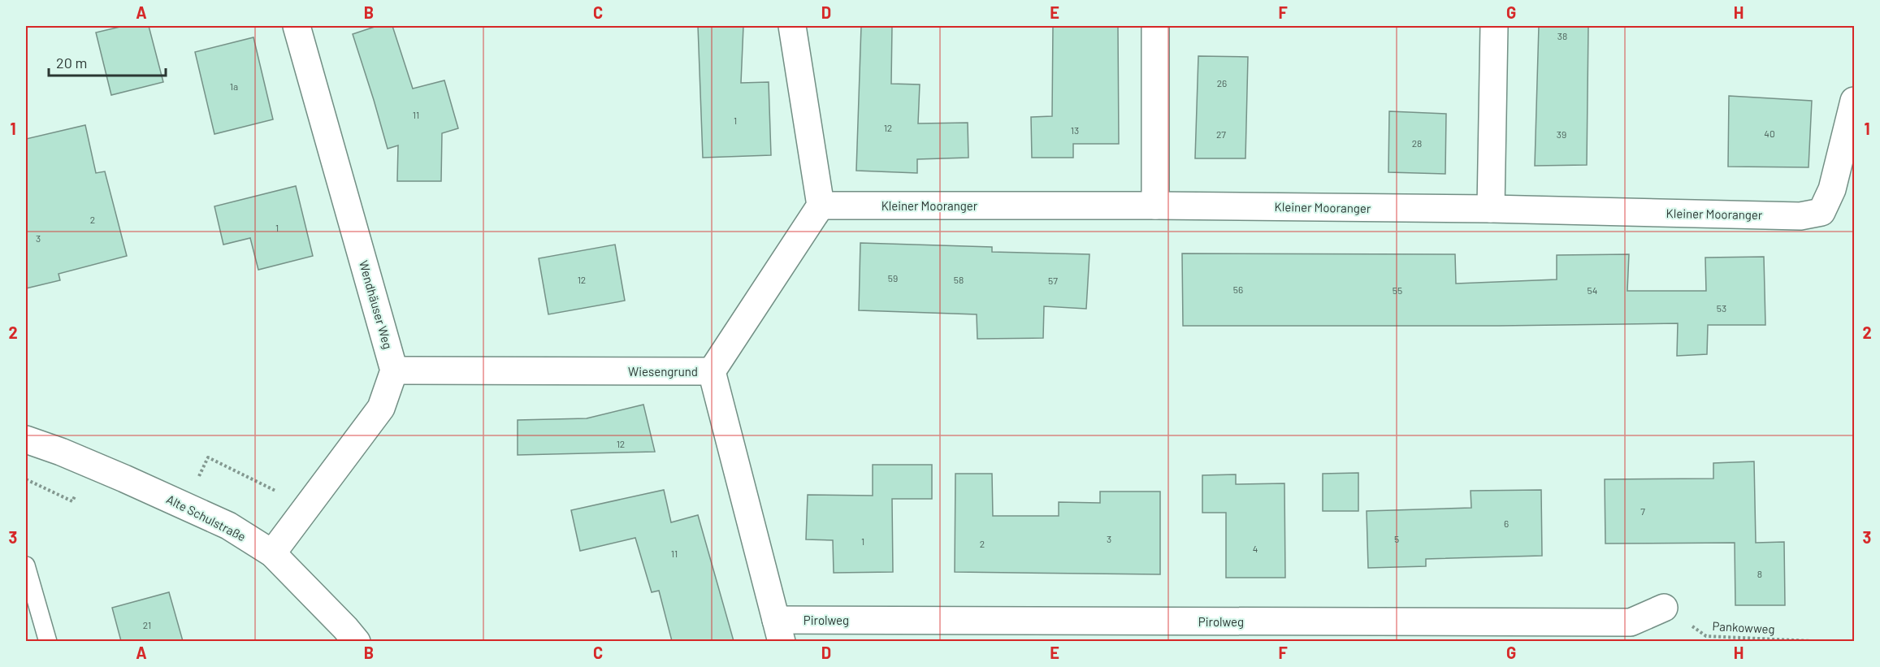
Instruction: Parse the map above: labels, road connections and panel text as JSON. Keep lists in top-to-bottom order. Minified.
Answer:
{"streets":{"street":["Kleiner Mooranger","Wendhäuser Weg","Wiesengrund","Alte Schulstraße","Pirolweg"],"path":["Pankowweg"]},"crossings":[["Wendhäuser Weg","Wiesengrund"],["Wiesengrund","Pirolweg"],["Pirolweg","Pankowweg"]],"house_numbers":["38","26","1a","11","1","12","13","40","27","39","28","2","1","3","59","12","58","57","56","55","54","53","12","7","6","3","5","1","2","4","11","8","21"],"scale_bar":"20 m","grid":{"columns":["A","B","C","D","E","F","G","H"],"rows":["1","2","3"]}}
